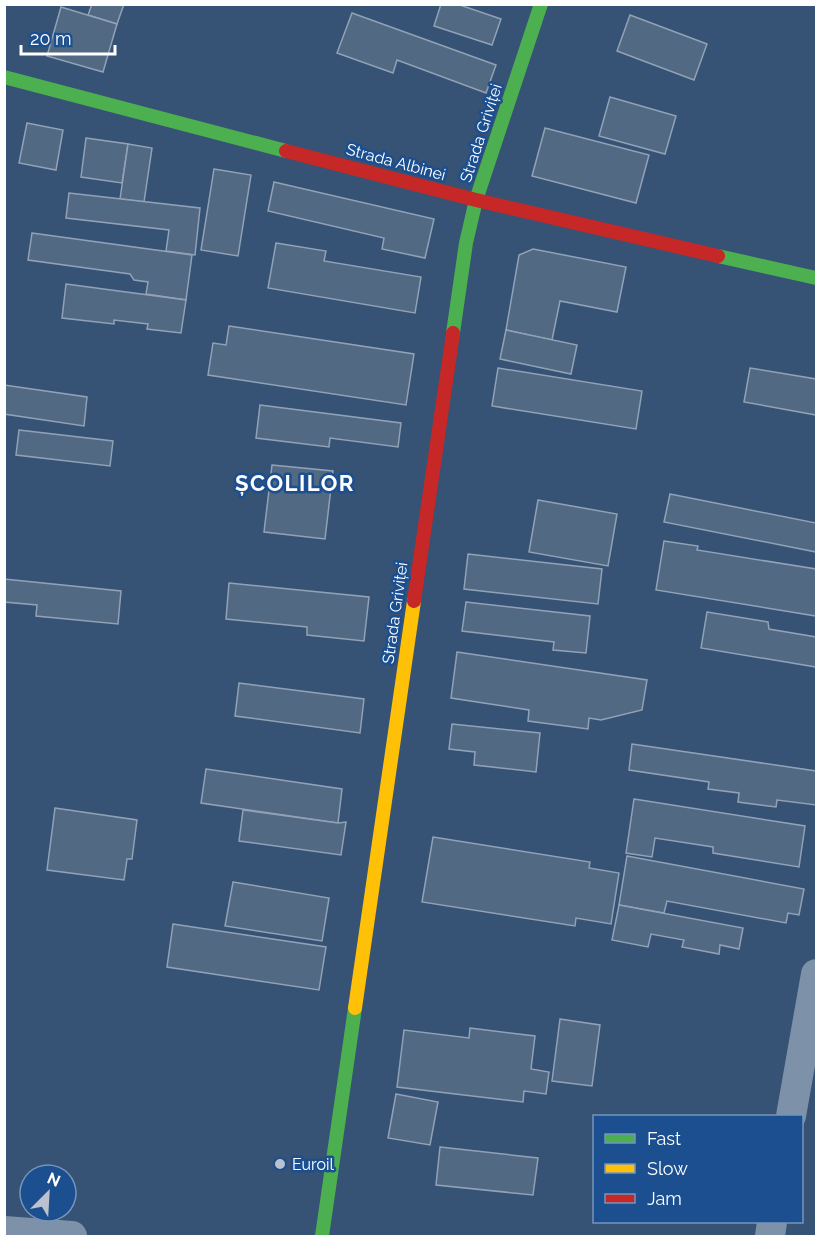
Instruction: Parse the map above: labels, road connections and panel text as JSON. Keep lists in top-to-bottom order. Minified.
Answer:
{"streets":{"main road":["Strada Griviței","Strada Albinei"]},"crossings":[["Strada Griviței","Strada Albinei"]],"districts":["ȘCOLILOR"],"places":["Euroil"],"legend":["Fast","Slow","Jam"],"scale_bar":"20 m","north":"top right"}
